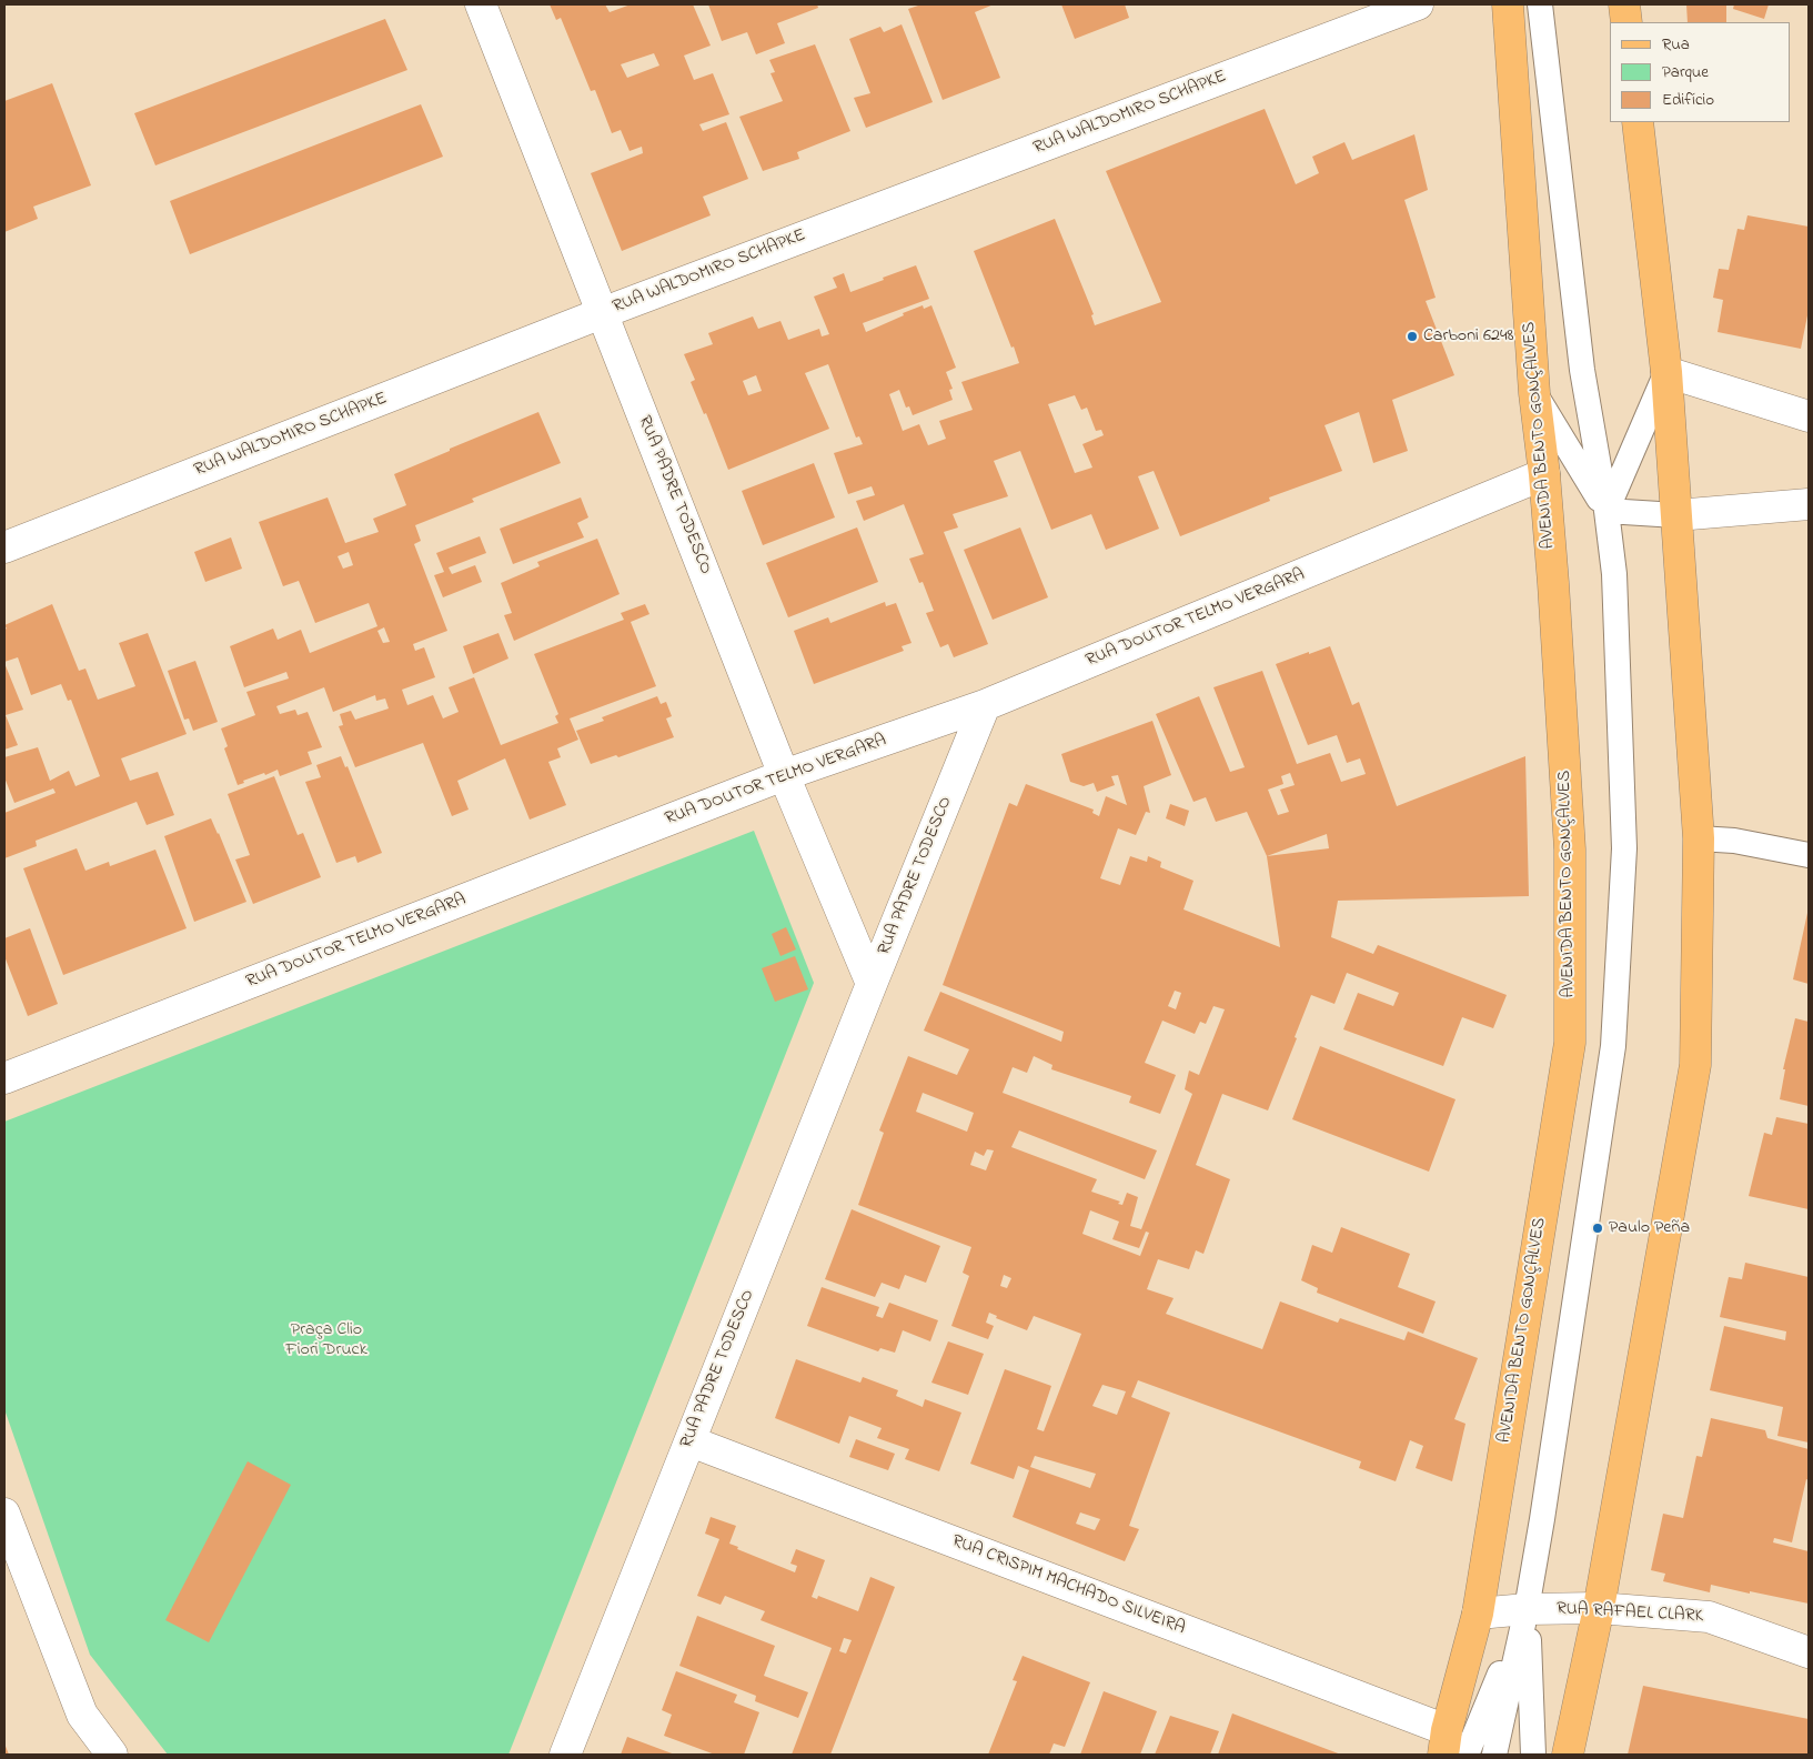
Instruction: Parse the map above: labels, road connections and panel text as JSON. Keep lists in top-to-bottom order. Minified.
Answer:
{"streets":{"main road":["AVENIDA BENTO GONÇALVES"],"street":["RUA WALDOMIRO SCHAPKE","RUA PADRE TODESCO","RUA DOUTOR TELMO VERGARA","RUA CRISPIM MACHADO SILVEIRA","RUA RAFAEL CLARK"]},"crossings":[["RUA WALDOMIRO SCHAPKE","RUA PADRE TODESCO"],["AVENIDA BENTO GONÇALVES","RUA DOUTOR TELMO VERGARA"],["AVENIDA BENTO GONÇALVES","RUA CRISPIM MACHADO SILVEIRA"],["AVENIDA BENTO GONÇALVES","RUA RAFAEL CLARK"],["RUA PADRE TODESCO","RUA DOUTOR TELMO VERGARA"],["RUA PADRE TODESCO","RUA CRISPIM MACHADO SILVEIRA"]],"parks":["Praça Clio Fiori Druck"],"places":["Carboni 6248","Paulo Peña"],"legend":["Rua","Parque","Edifício"]}
